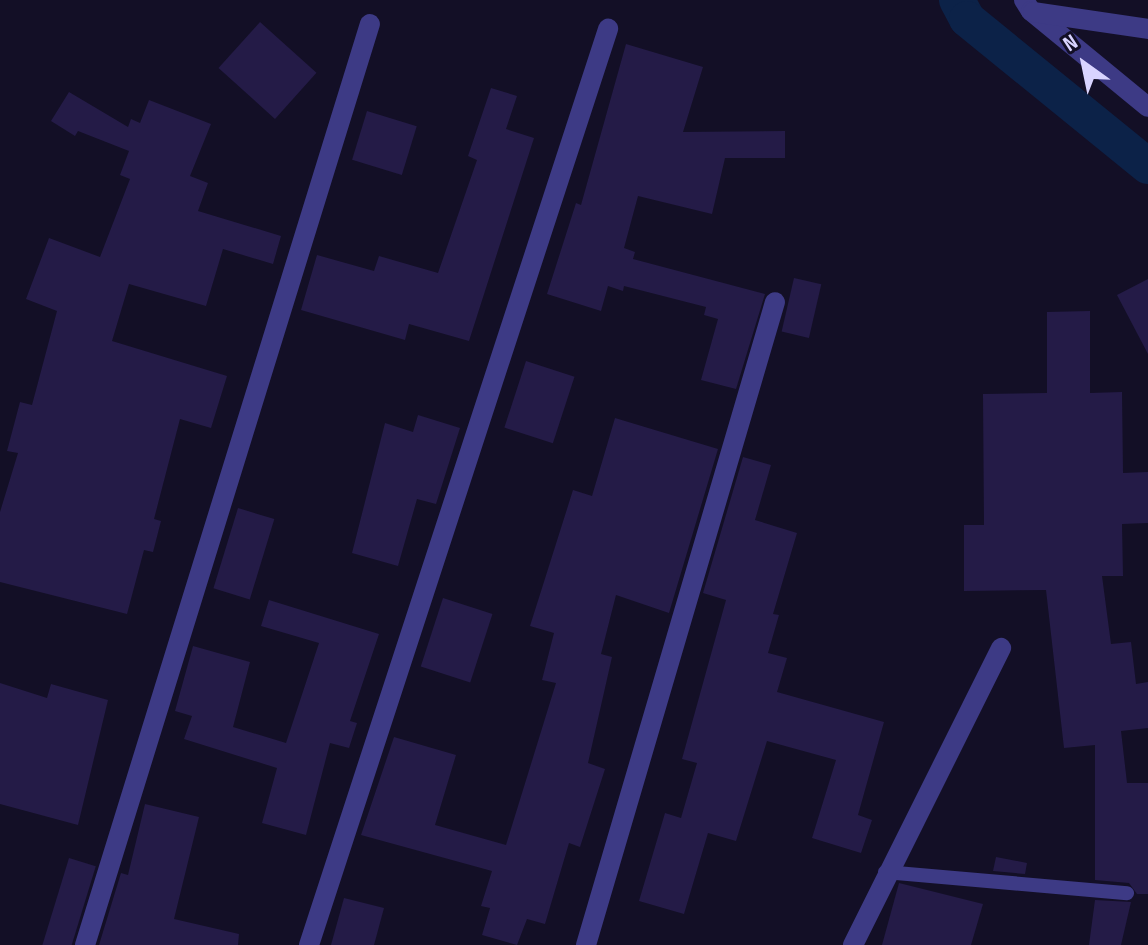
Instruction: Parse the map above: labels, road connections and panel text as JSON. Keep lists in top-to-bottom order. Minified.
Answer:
{"north":"top left"}
